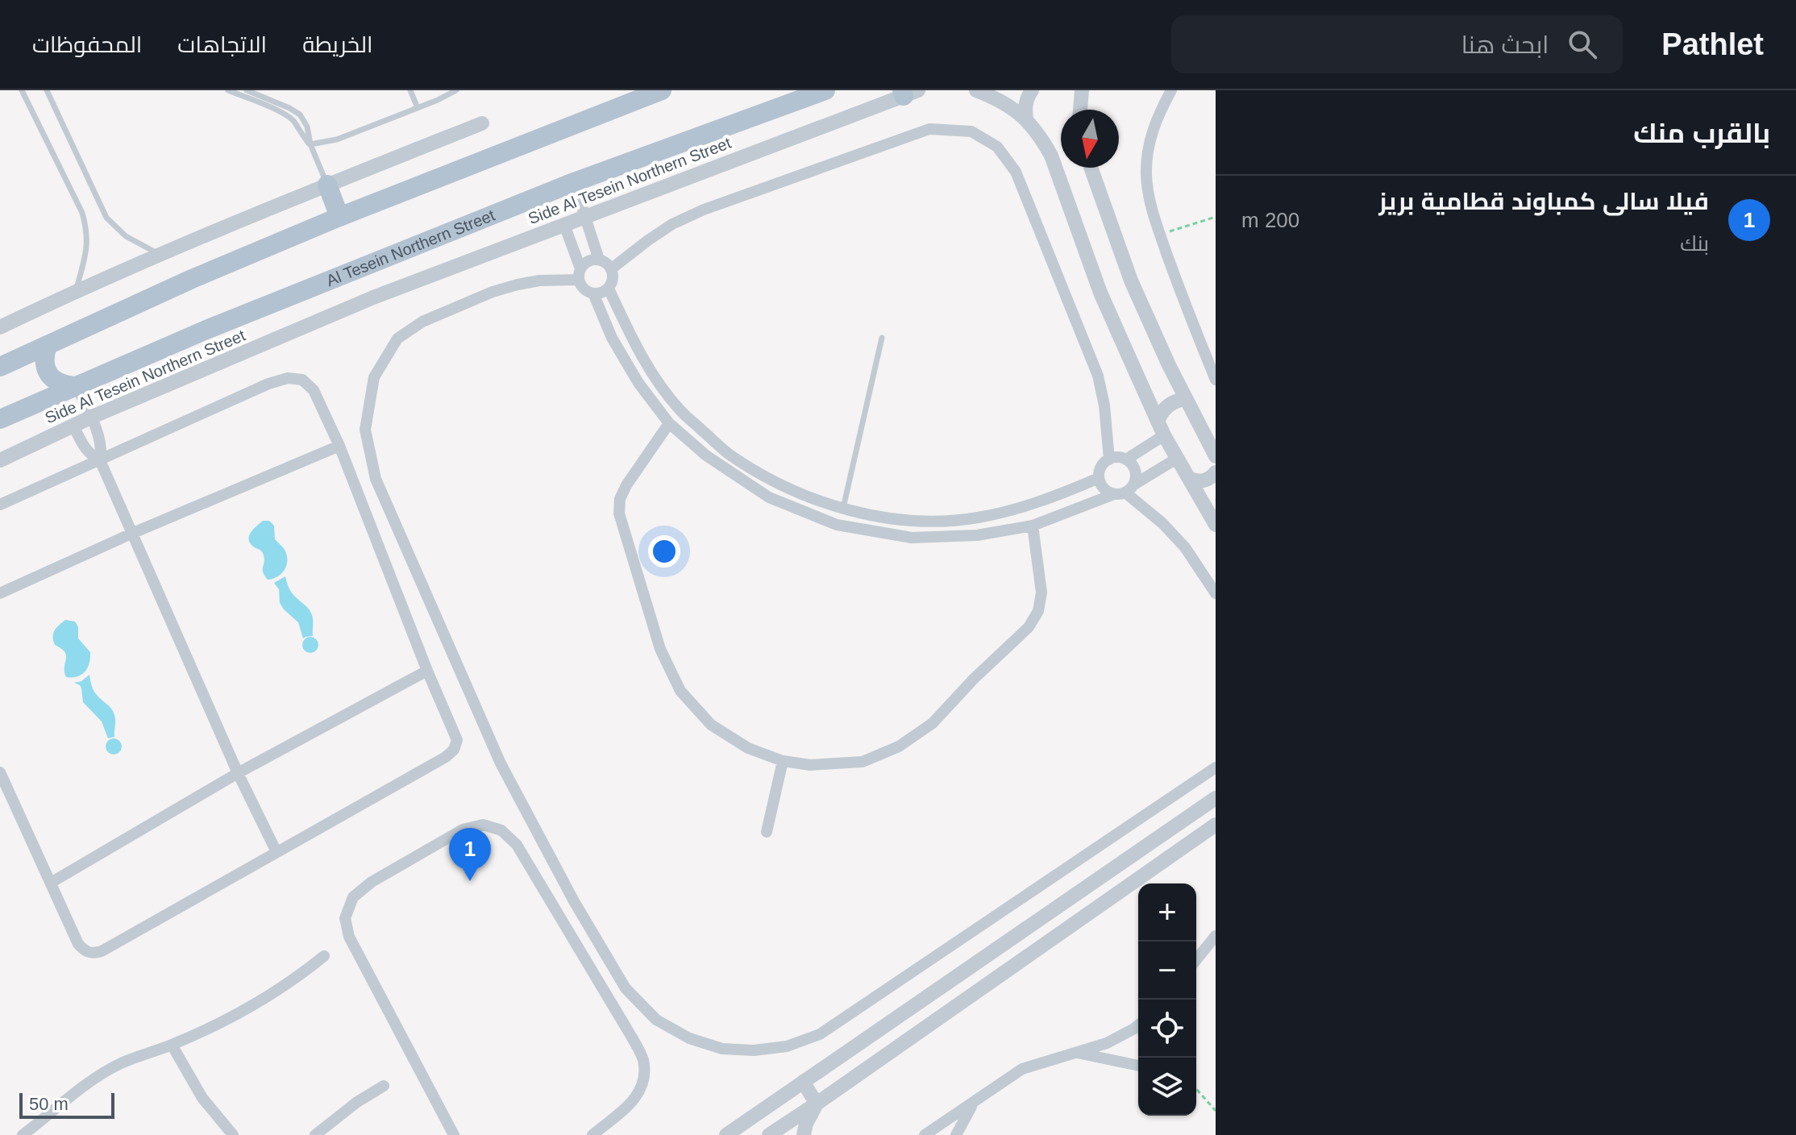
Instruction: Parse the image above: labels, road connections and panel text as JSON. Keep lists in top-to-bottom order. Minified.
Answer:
{"streets":{"main road":["Al Tesein Northern Street"],"street":["Side Al Tesein Northern Street"]},"scale_bar":"50 m","north":"bottom","page":{"header":"Pathlet","search":"ابحث هنا","nav":["الخريطة","الاتجاهات","المحفوظات"],"heading":"بالقرب منك","list":[{"mark":"1","name":"فيلا سالى كمباوند قطامية بريز","note":"بنك","value":"200 m"}],"pins":"1","map_buttons":["+","−"],"scale":"50 m"}}
